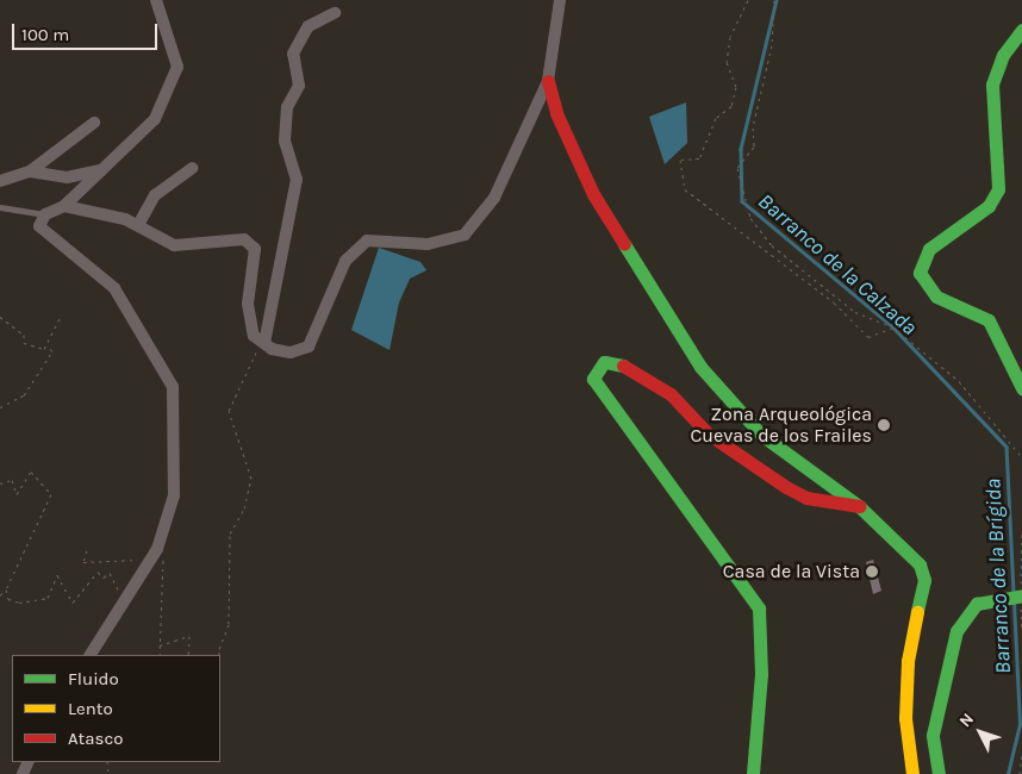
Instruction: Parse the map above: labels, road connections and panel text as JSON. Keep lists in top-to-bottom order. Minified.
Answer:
{"water":["Barranco de la Calzada","Barranco de la Brígida"],"places":["Zona Arqueológica Cuevas de los Frailes","Casa de la Vista"],"legend":["Fluido","Lento","Atasco"],"scale_bar":"100 m","north":"top left"}
